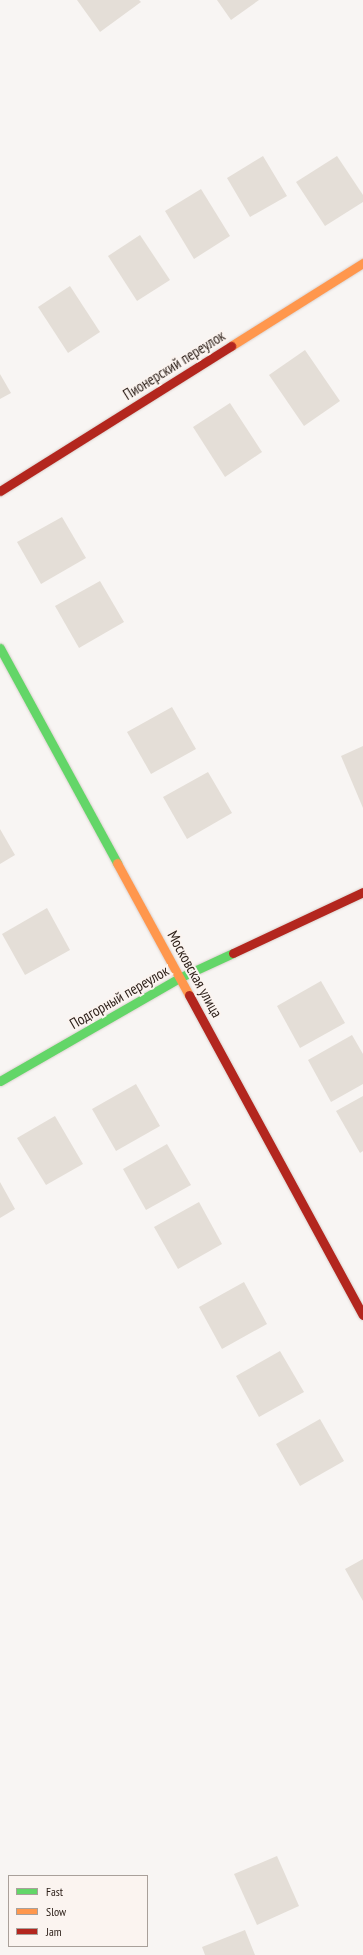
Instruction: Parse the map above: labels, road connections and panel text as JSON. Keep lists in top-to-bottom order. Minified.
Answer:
{"streets":{"street":["Пионерский переулок","Московская улица","Подгорный переулок"]},"crossings":[["Московская улица","Подгорный переулок"]],"legend":["Fast","Slow","Jam"]}
